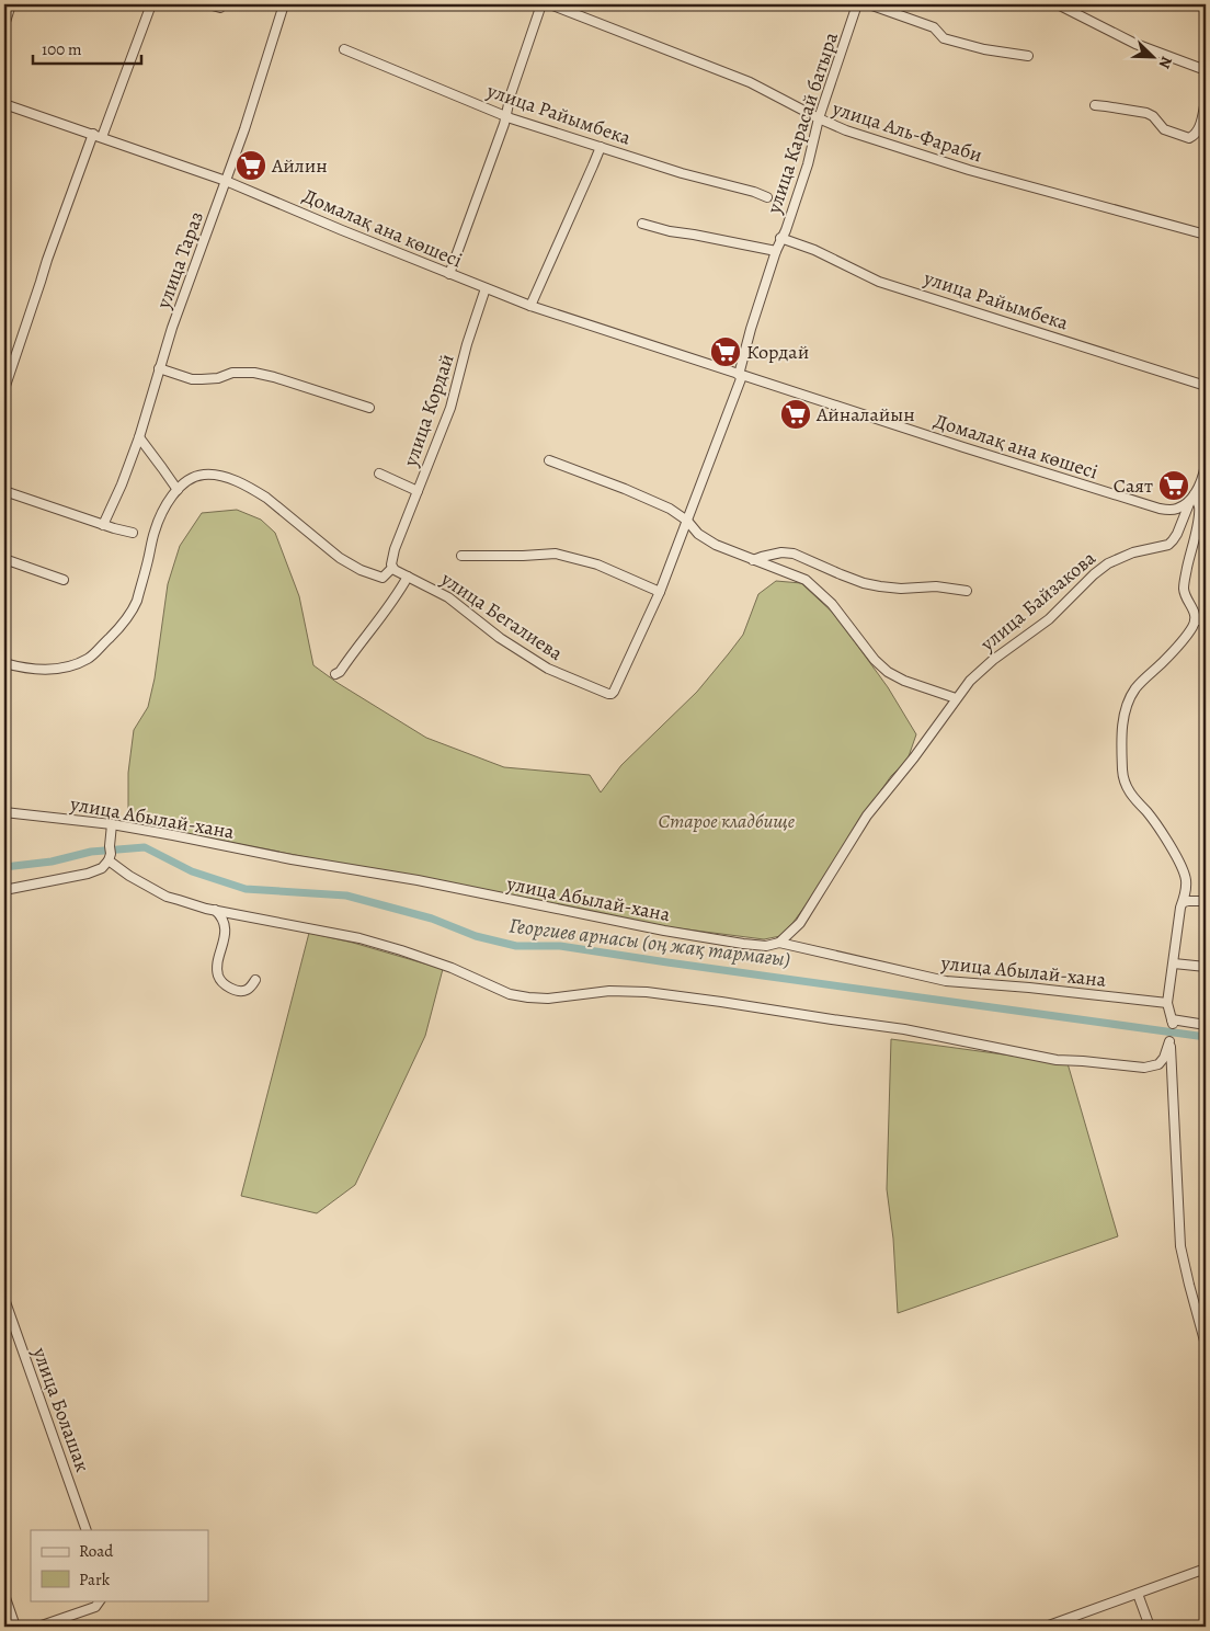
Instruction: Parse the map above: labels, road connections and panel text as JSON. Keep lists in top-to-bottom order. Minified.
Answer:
{"streets":{"street":["улица Райымбека","улица Карасай батыра","улица Аль-Фараби","Домалақ ана көшесі","улица Тараз","улица Кордай","улица Байзакова","улица Бегалиева","улица Абылай-хана","улица Болашак"]},"crossings":[["улица Райымбека","улица Карасай батыра"],["улица Карасай батыра","улица Аль-Фараби"],["улица Карасай батыра","Домалақ ана көшесі"],["улица Карасай батыра","улица Бегалиева"],["Домалақ ана көшесі","улица Тараз"],["Домалақ ана көшесі","улица Кордай"],["Домалақ ана көшесі","улица Байзакова"],["улица Кордай","улица Бегалиева"],["улица Байзакова","улица Абылай-хана"]],"water":["Георгиев арнасы (оң жақ тармағы)"],"parks":["Старое кладбище"],"places":{"supermarket":["Айлин","Кордай","Айналайын","Саят"]},"legend":["Road","Park"],"scale_bar":"100 m","north":"bottom right"}
